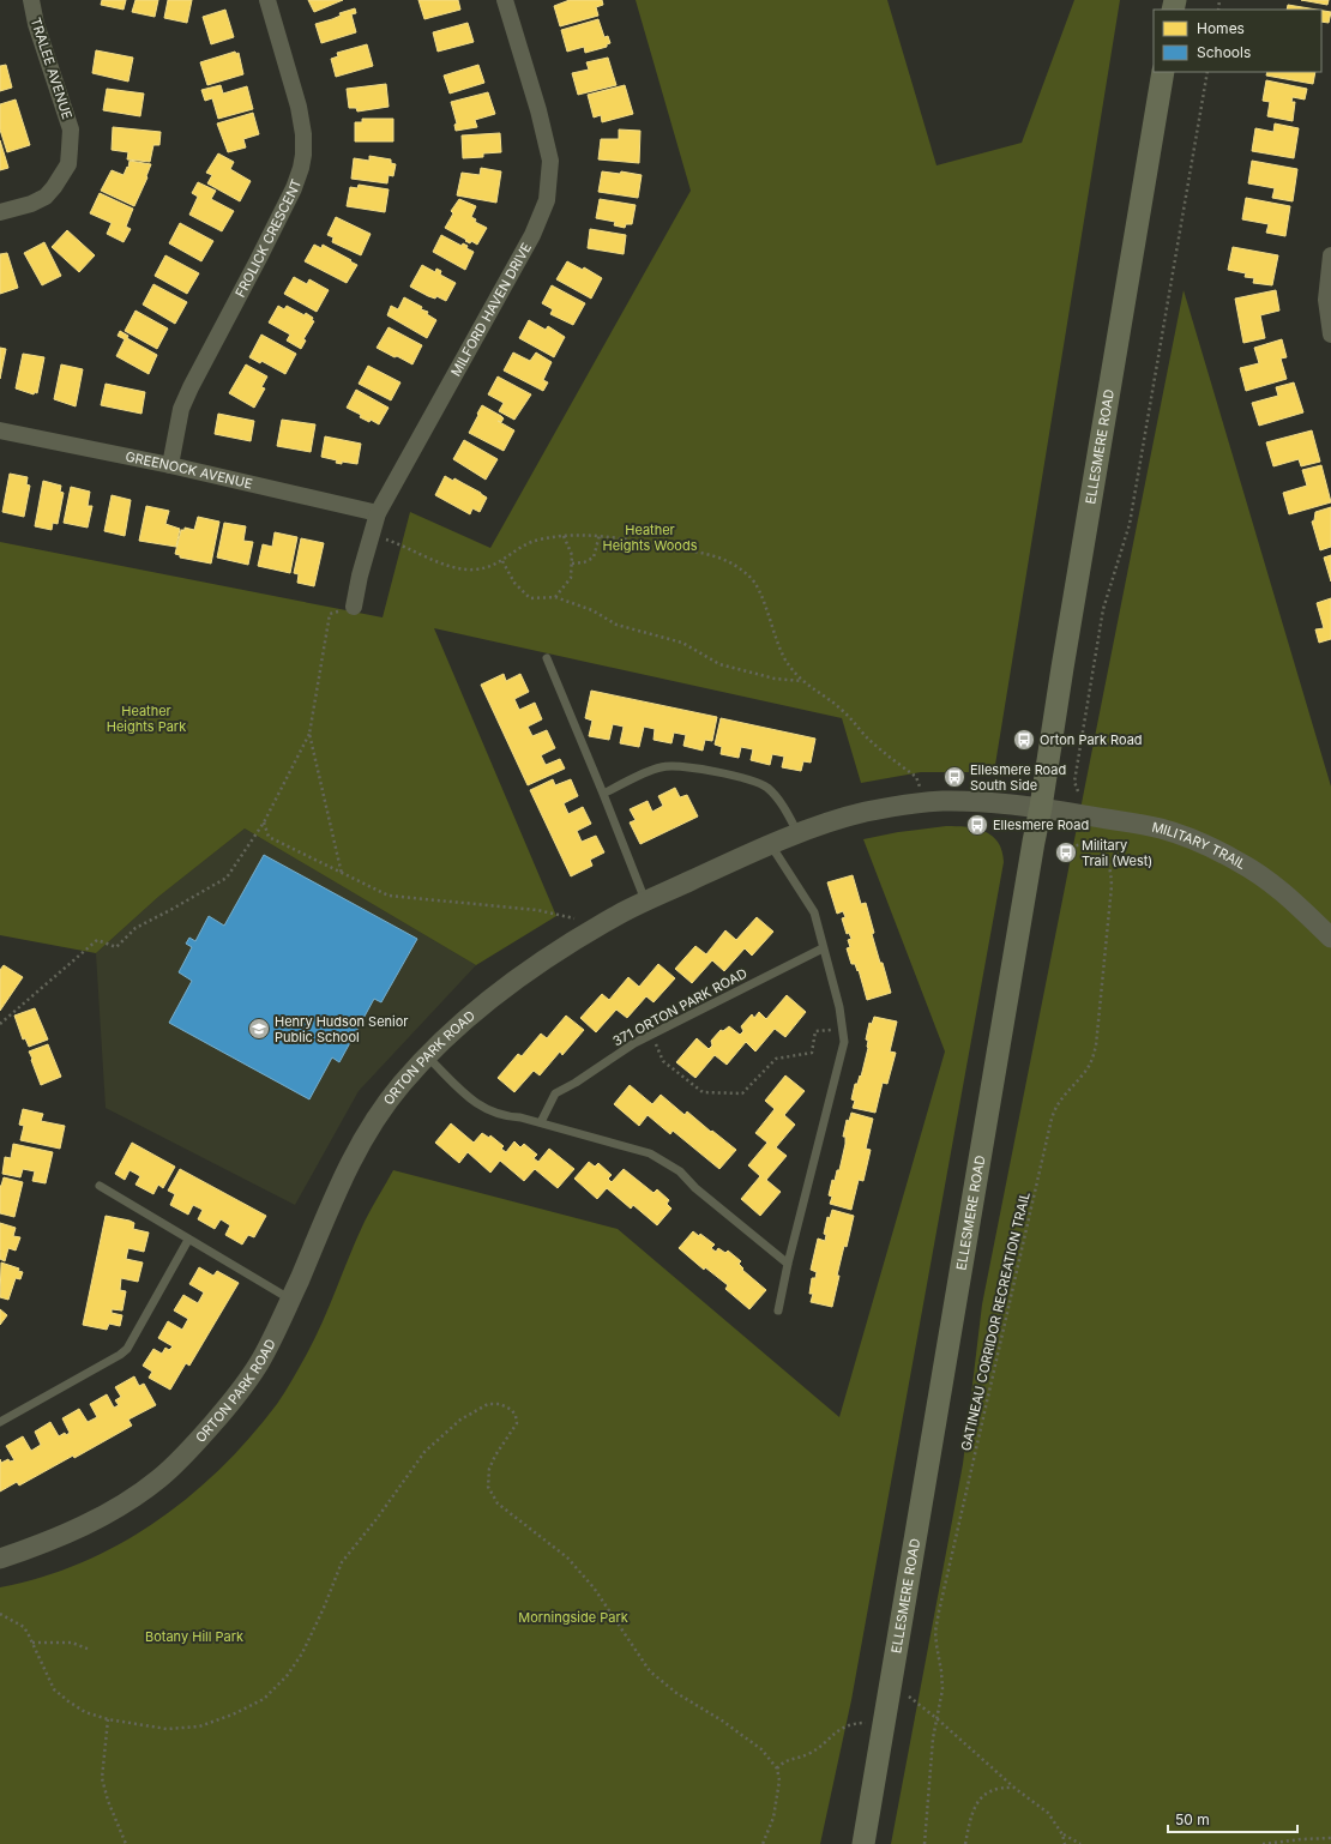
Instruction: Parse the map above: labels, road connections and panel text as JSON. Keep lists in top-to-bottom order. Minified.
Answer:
{"streets":{"main road":["ELLESMERE ROAD"],"street":["TRALEE AVENUE","FROLICK CRESCENT","MILFORD HAVEN DRIVE","GREENOCK AVENUE","MILITARY TRAIL","ORTON PARK ROAD"],"lane":["371 ORTON PARK ROAD"],"path":["GATINEAU CORRIDOR RECREATION TRAIL"]},"crossings":[["FROLICK CRESCENT","GREENOCK AVENUE"],["MILFORD HAVEN DRIVE","GREENOCK AVENUE"],["ELLESMERE ROAD","MILITARY TRAIL"],["ELLESMERE ROAD","ORTON PARK ROAD"],["MILITARY TRAIL","ORTON PARK ROAD"]],"parks":["Heather Heights Woods","Heather Heights Park","Morningside Park","Botany Hill Park"],"places":{"bus stop":["Orton Park Road","Ellesmere Road South Side","Ellesmere Road","Military Trail (West)"],"school or university":["Henry Hudson Senior Public School"]},"legend":["Homes","Schools"],"scale_bar":"50 m"}
